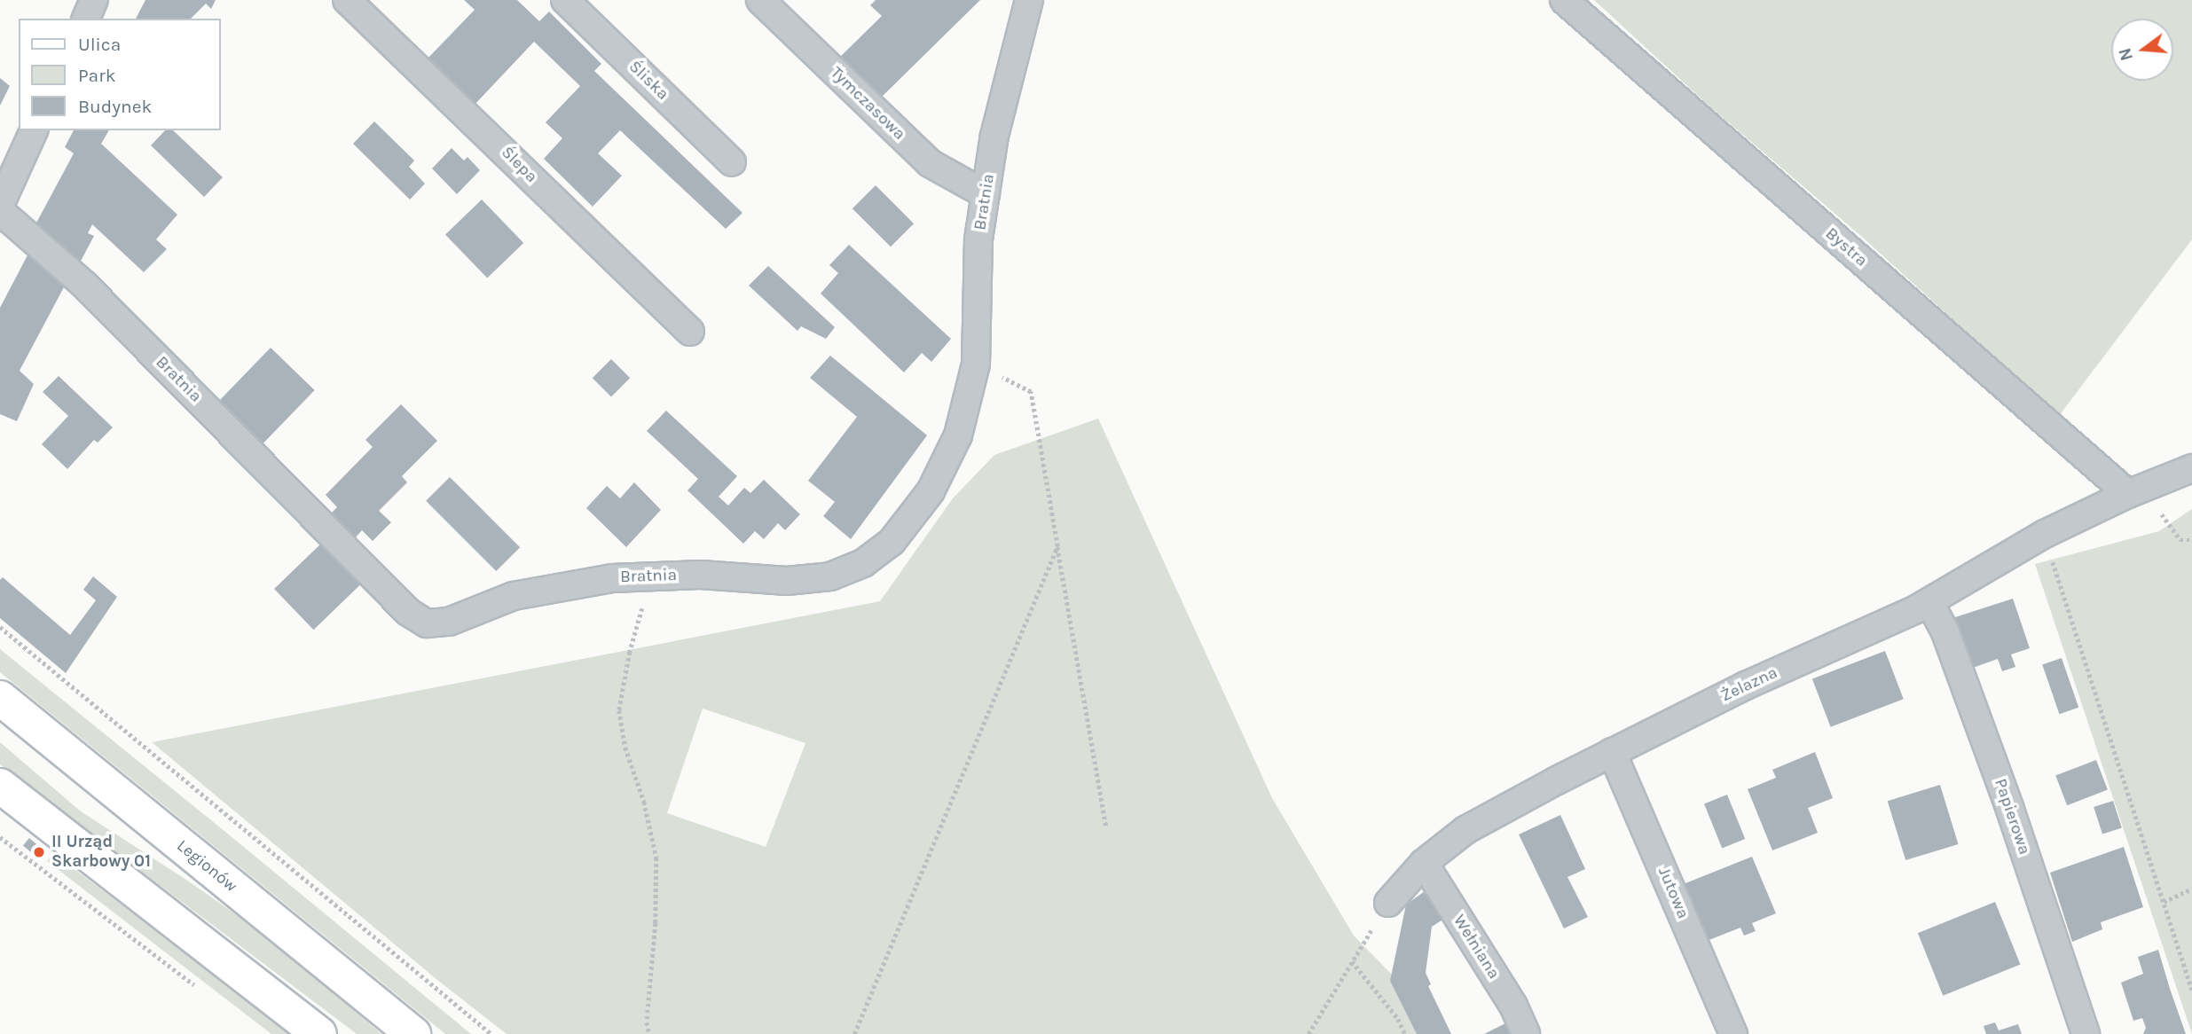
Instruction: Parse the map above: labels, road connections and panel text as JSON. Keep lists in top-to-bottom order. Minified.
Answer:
{"streets":{"street":["Śliska","Tymczasowa","Ślepa","Bratnia","Bystra","Żelazna","Papierowa","Legionów","Jutowa","Wełniana"]},"crossings":[["Tymczasowa","Bratnia"],["Bystra","Żelazna"],["Żelazna","Papierowa"],["Żelazna","Jutowa"],["Żelazna","Wełniana"]],"places":["II Urząd Skarbowy 01"],"legend":["Ulica","Park","Budynek"],"north":"left"}
